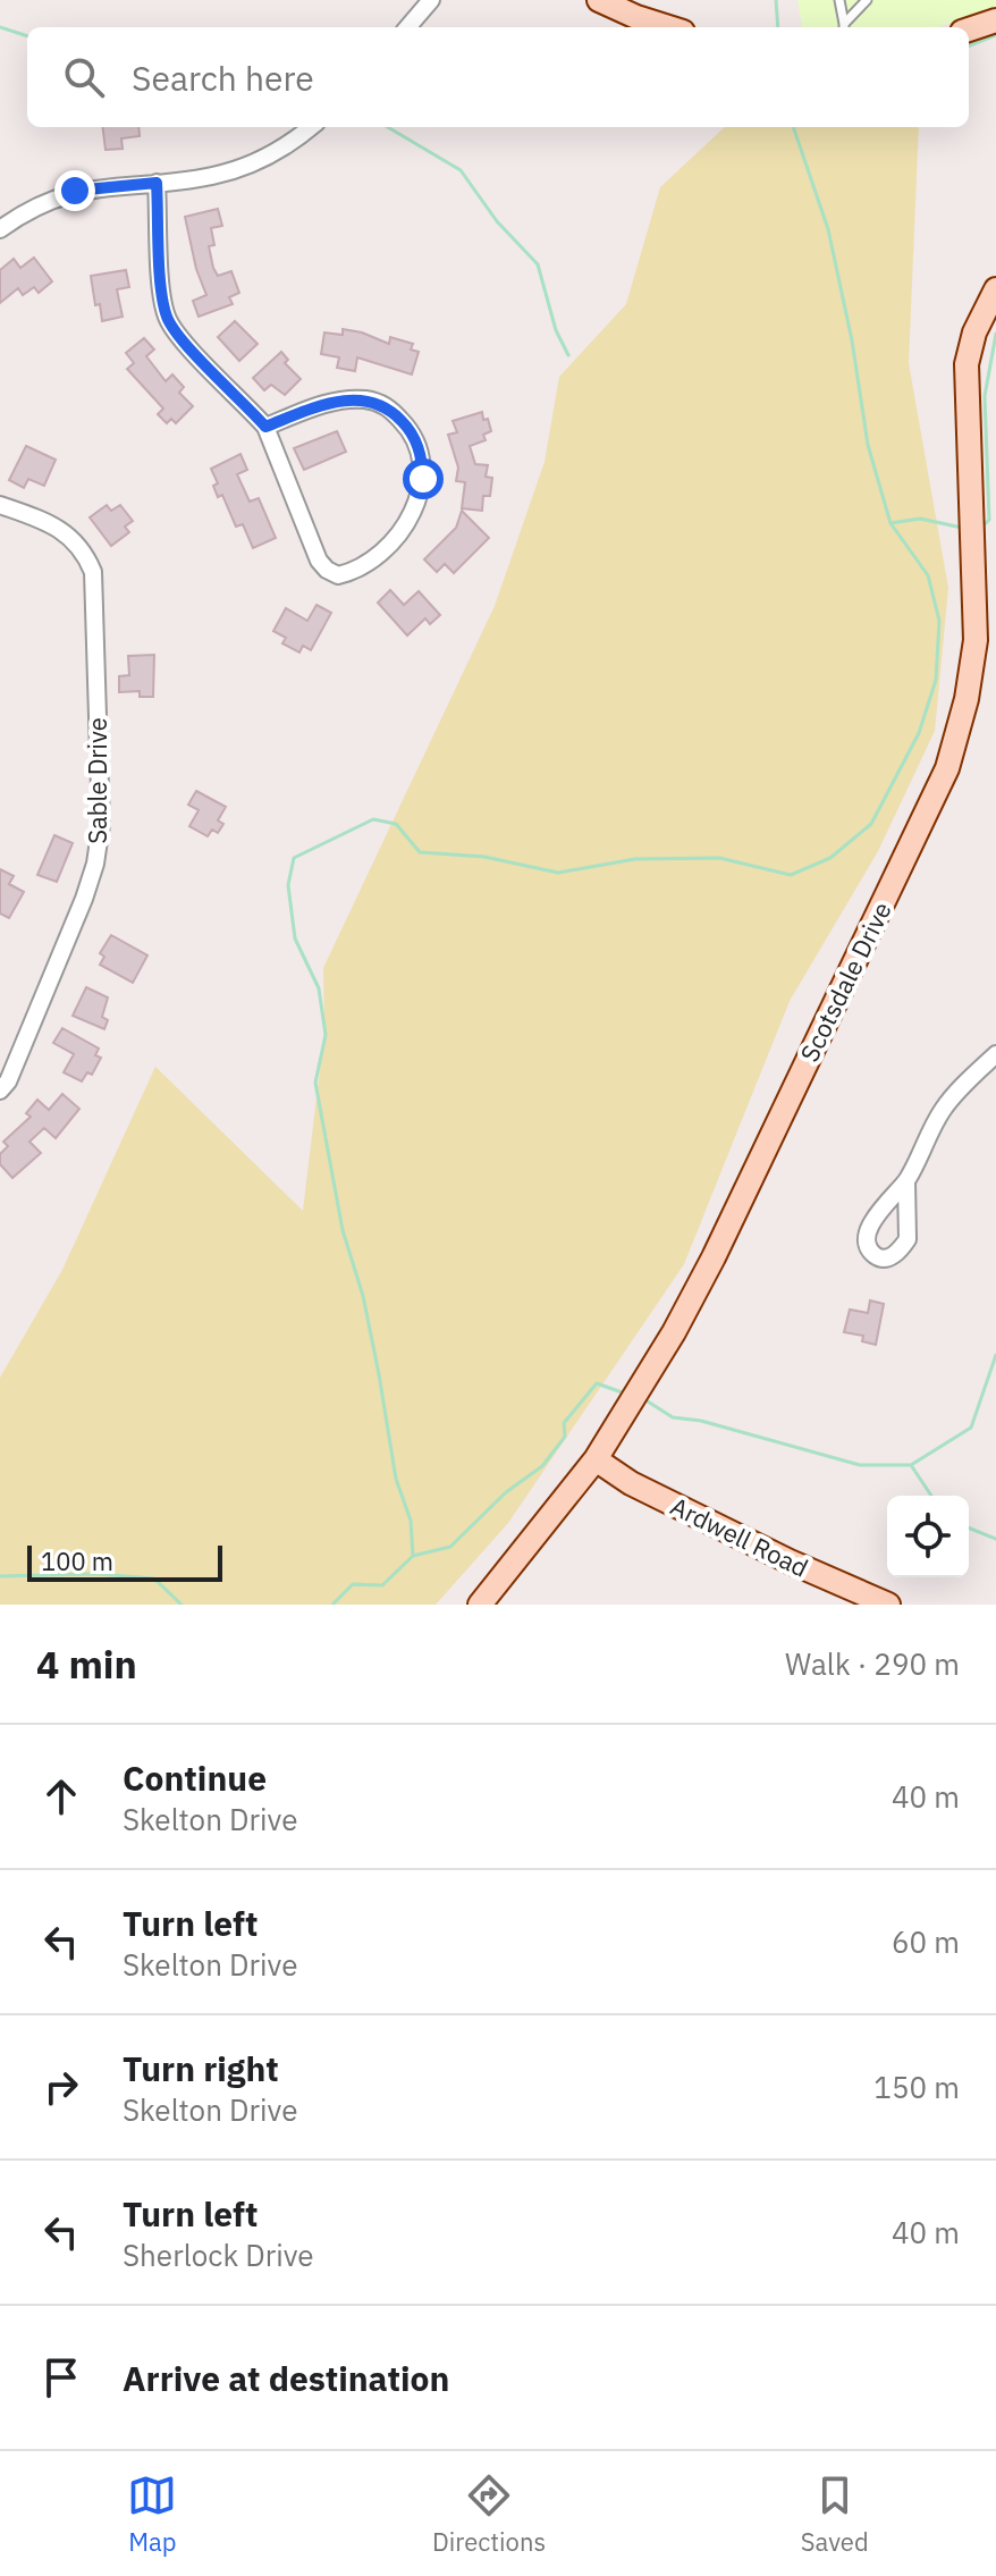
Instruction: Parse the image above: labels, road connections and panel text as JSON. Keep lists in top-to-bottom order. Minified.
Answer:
{"streets":{"street":["Sable Drive","Scotsdale Drive","Ardwell Road"]},"crossings":[["Scotsdale Drive","Ardwell Road"]],"scale_bar":"100 m","page":{"search":"Search here","scale":"100 m","heading":["4 min","Walk · 290 m"],"list":[["Continue","Skelton Drive","40 m"],["Turn left","Skelton Drive","60 m"],["Turn right","Skelton Drive","150 m"],["Turn left","Sherlock Drive","40 m"],"Arrive at destination"],"nav":["Map","Directions","Saved"]}}
